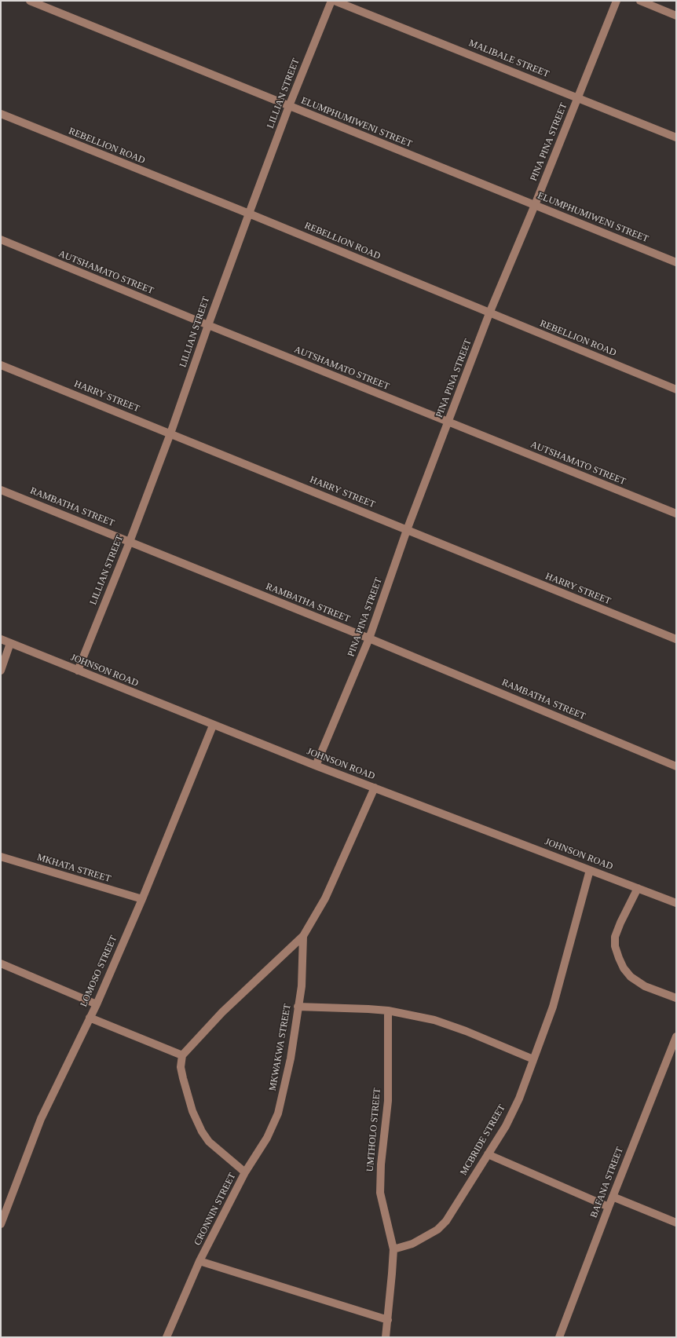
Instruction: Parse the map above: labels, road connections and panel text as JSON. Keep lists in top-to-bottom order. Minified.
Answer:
{"streets":{"street":["MALIBALE STREET","LILLIAN STREET","ELUMPHUMIWENI STREET","PINA PINA STREET","REBELLION ROAD","AUTSHAMATO STREET","HARRY STREET","RAMBATHA STREET","JOHNSON ROAD","MKHATA STREET","LOMOSO STREET","MKWAKWA STREET","UMTHOLO STREET","MCBRIDE STREET","BAFANA STREET","CRONNIN STREET"]},"crossings":[["MALIBALE STREET","PINA PINA STREET"],["LILLIAN STREET","ELUMPHUMIWENI STREET"],["LILLIAN STREET","REBELLION ROAD"],["LILLIAN STREET","AUTSHAMATO STREET"],["LILLIAN STREET","HARRY STREET"],["LILLIAN STREET","RAMBATHA STREET"],["LILLIAN STREET","JOHNSON ROAD"],["ELUMPHUMIWENI STREET","PINA PINA STREET"],["PINA PINA STREET","REBELLION ROAD"],["PINA PINA STREET","AUTSHAMATO STREET"],["PINA PINA STREET","HARRY STREET"],["PINA PINA STREET","RAMBATHA STREET"],["PINA PINA STREET","JOHNSON ROAD"],["JOHNSON ROAD","LOMOSO STREET"],["JOHNSON ROAD","MKWAKWA STREET"],["JOHNSON ROAD","MCBRIDE STREET"],["MKHATA STREET","LOMOSO STREET"],["MKWAKWA STREET","CRONNIN STREET"],["UMTHOLO STREET","MCBRIDE STREET"]]}
